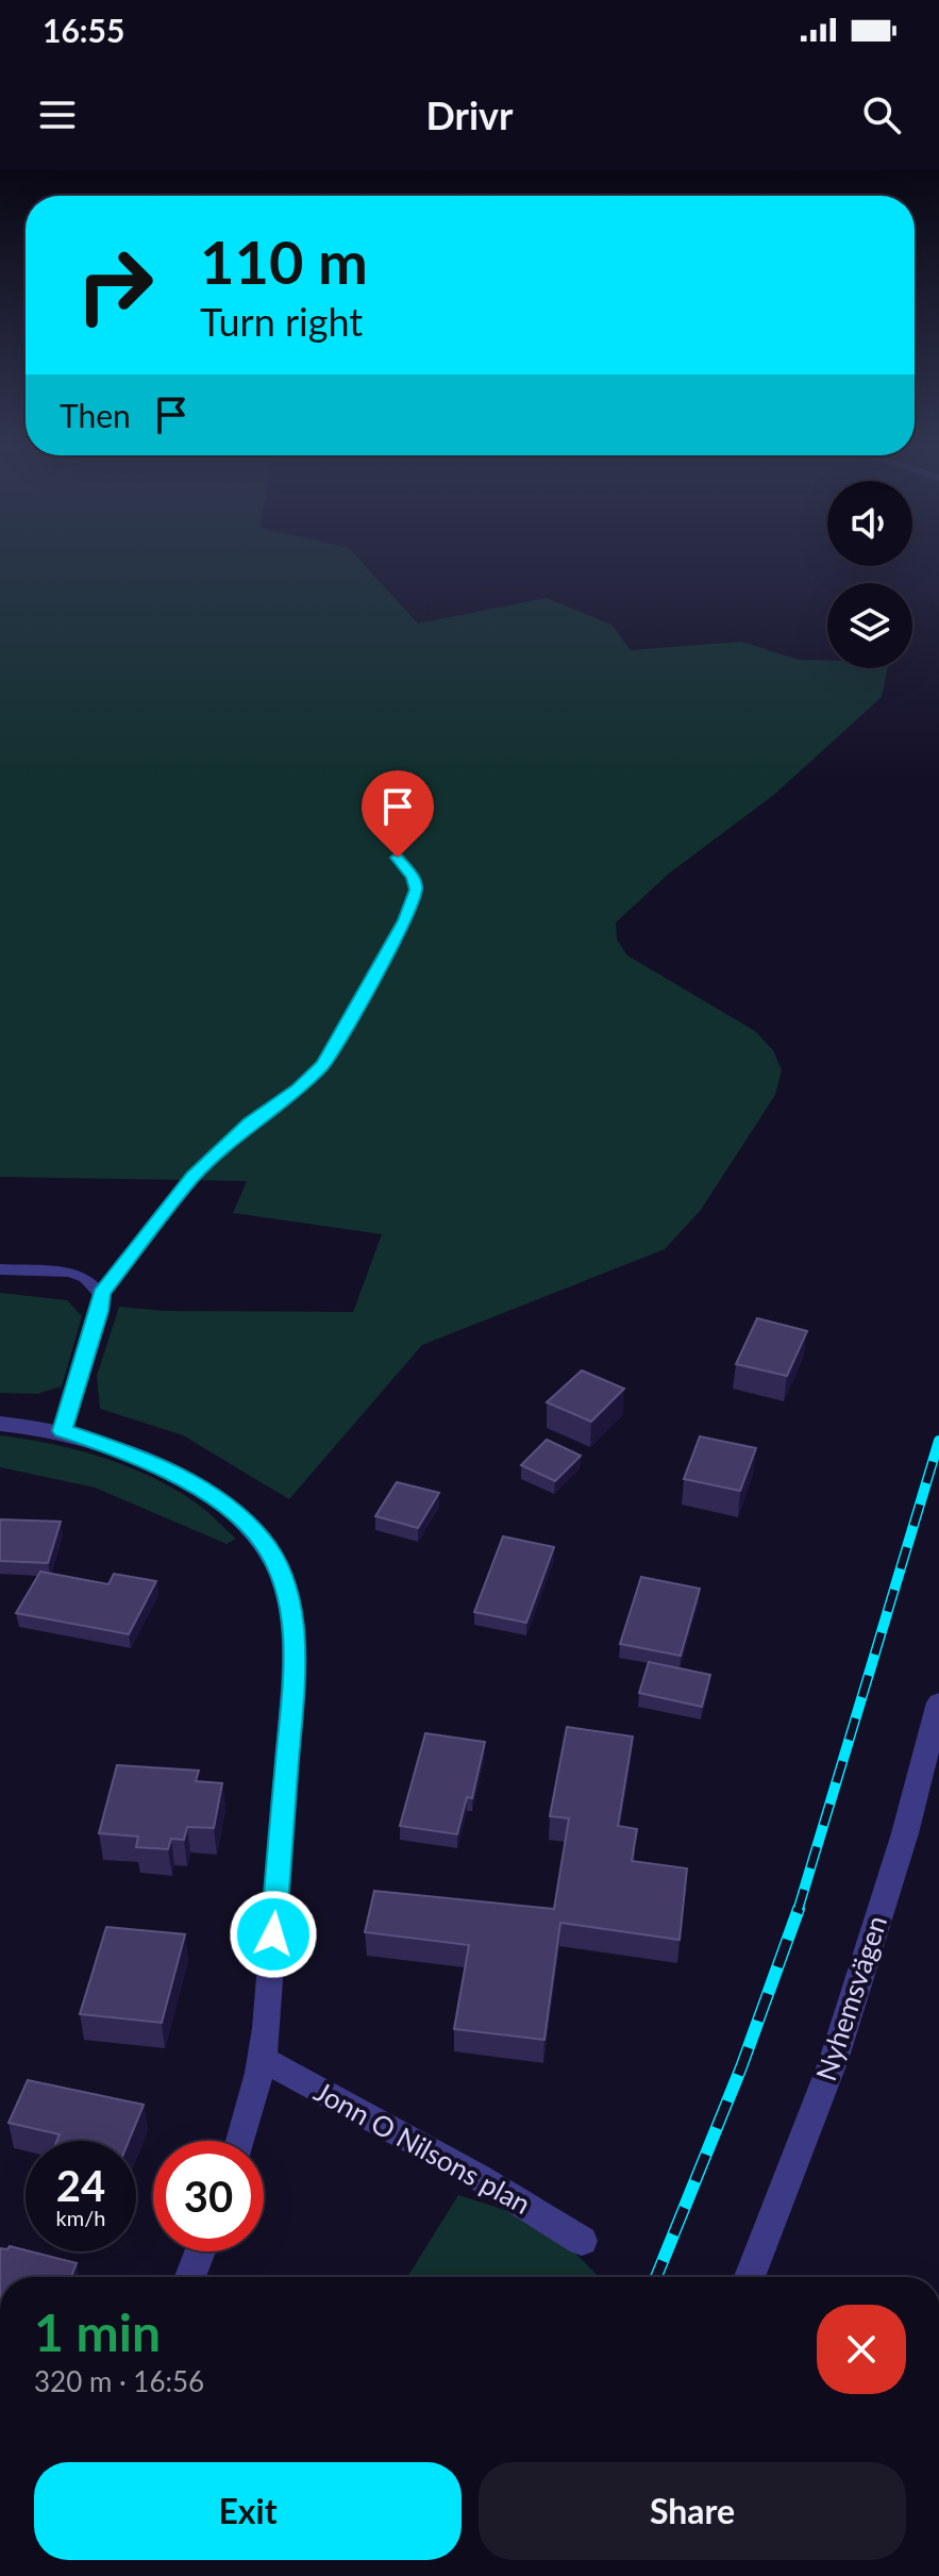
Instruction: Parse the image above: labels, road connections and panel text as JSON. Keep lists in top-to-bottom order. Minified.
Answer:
{"streets":{"street":["Nyhemsvägen","Jonn O Nilsons plan"]},"page":{"status":"16:55","header":"Drivr","turn":["110 m","Turn right"],"then":"Then","speed":"24 km/h","limit":"30","heading":["1 min","320 m · 16:56"],"buttons":["Exit","Share"]}}
